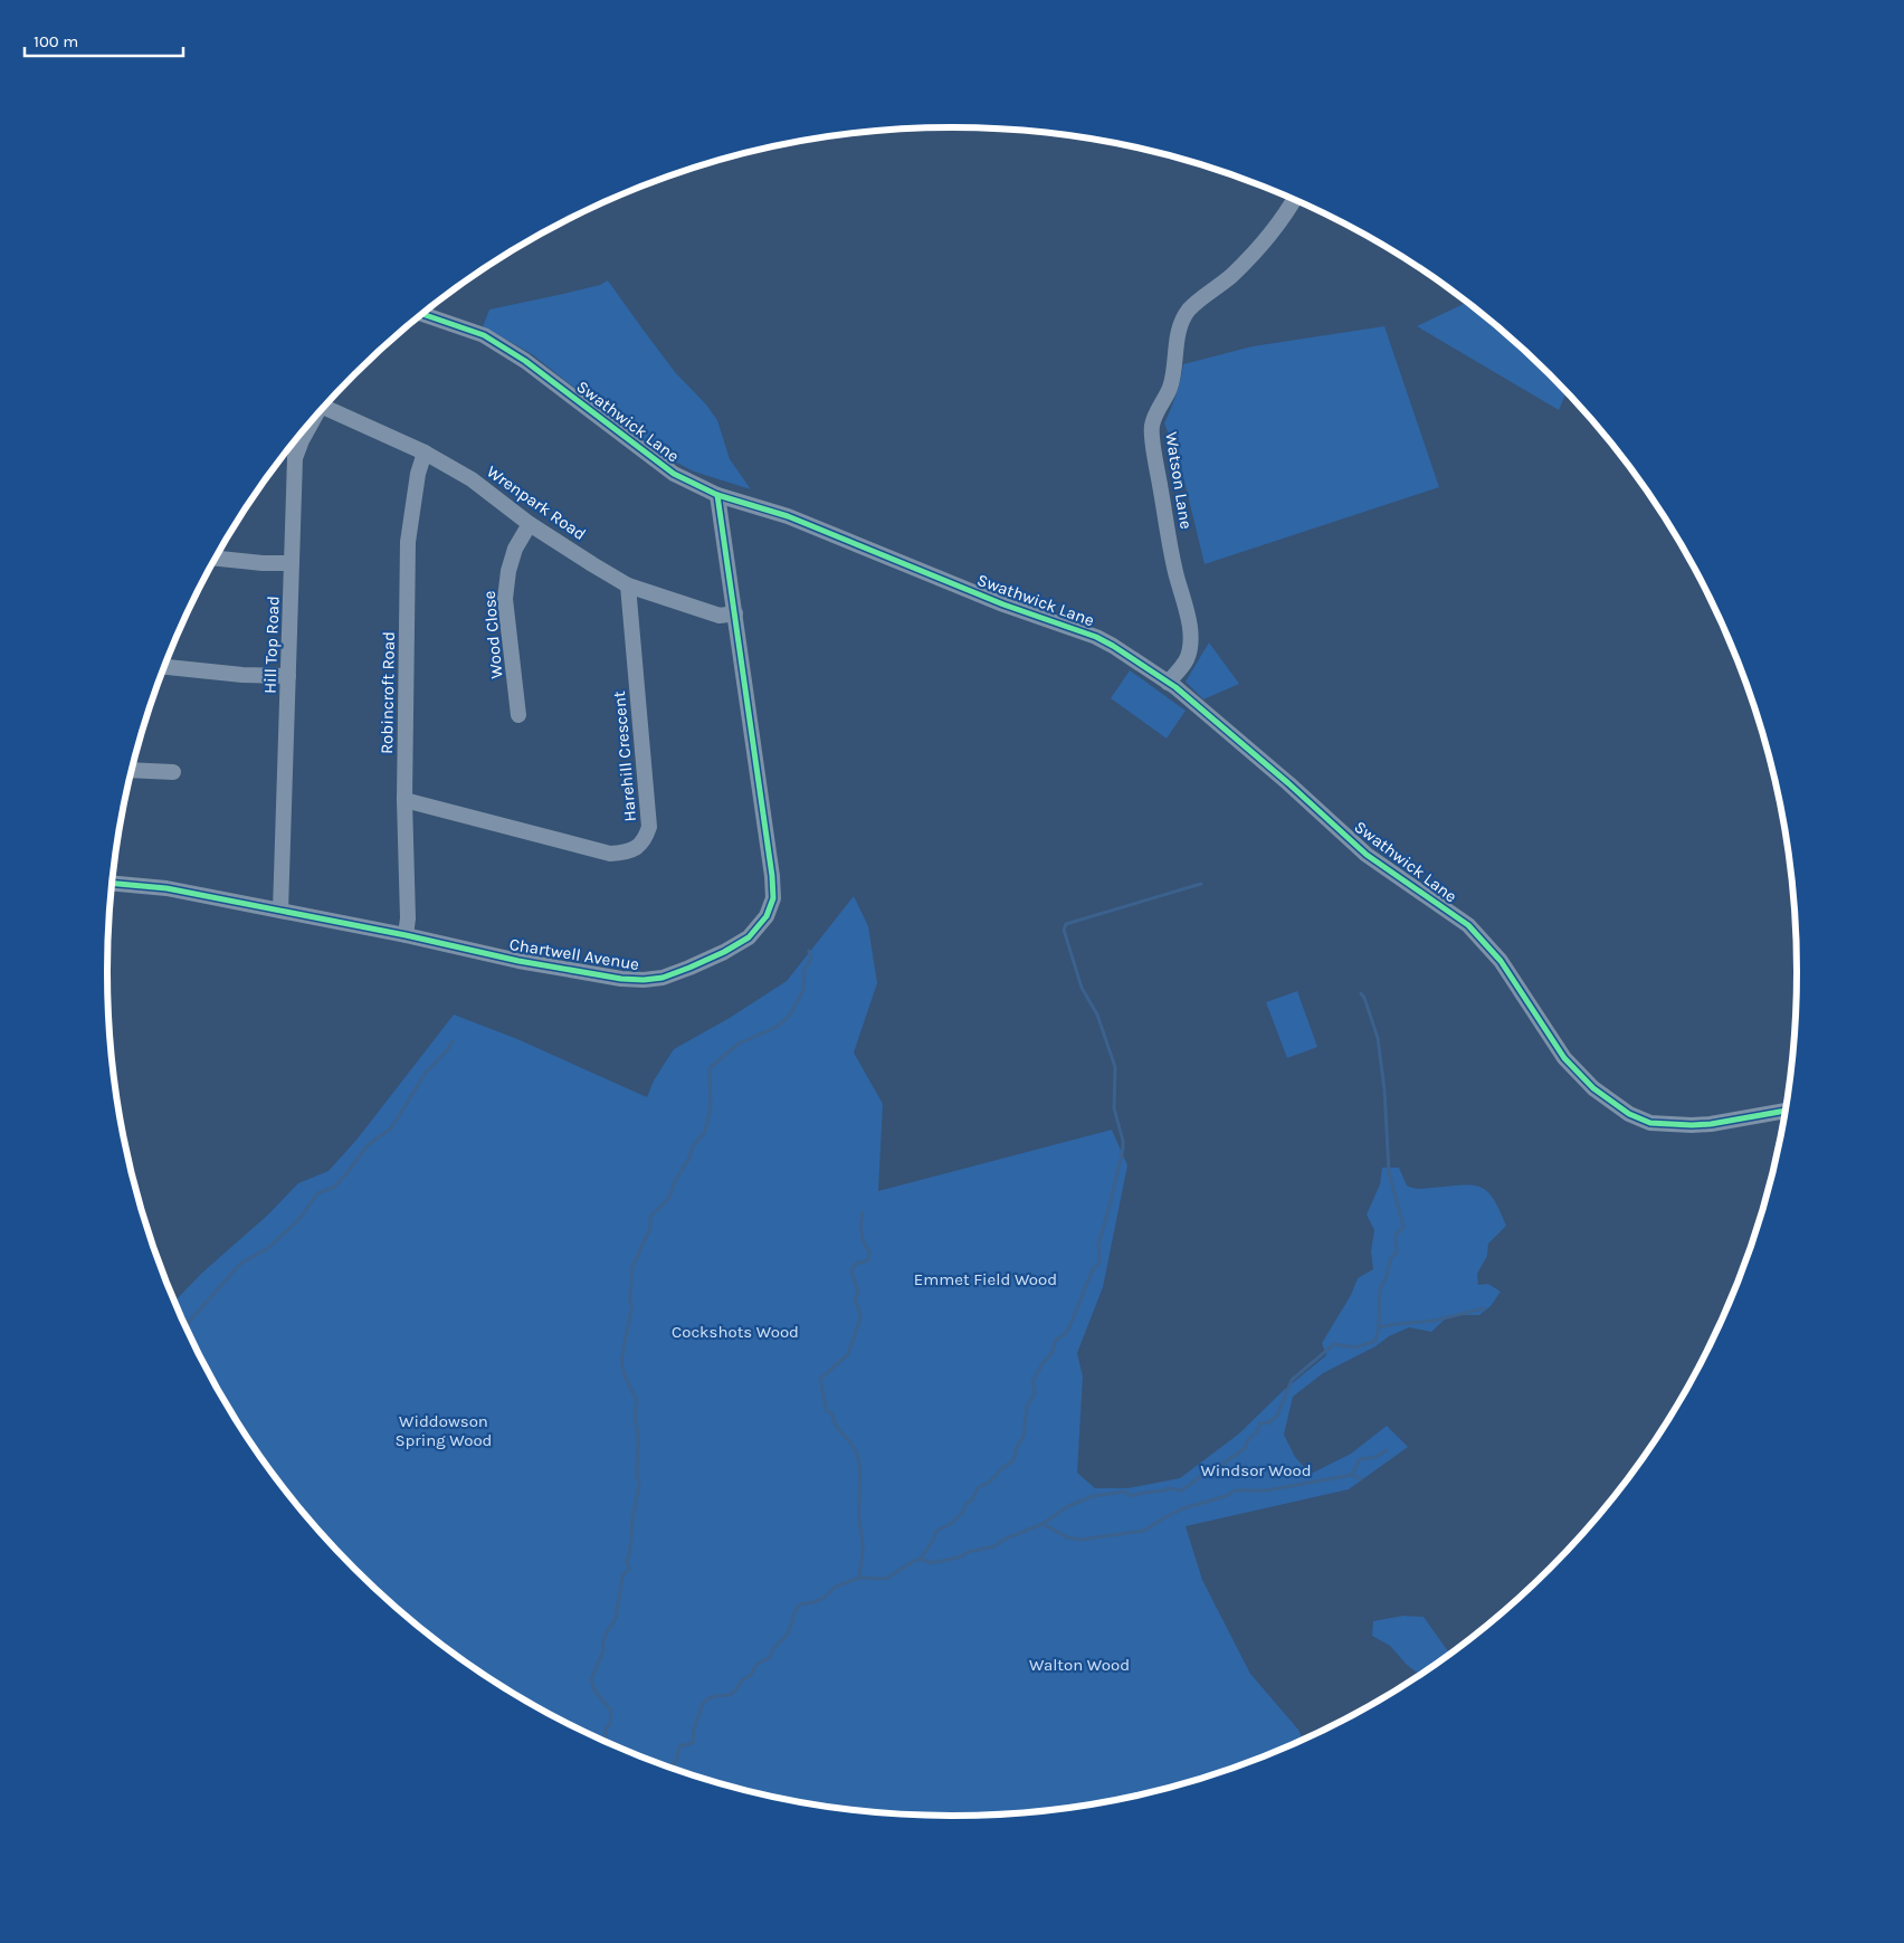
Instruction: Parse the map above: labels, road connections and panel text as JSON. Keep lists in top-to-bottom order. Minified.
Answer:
{"streets":{"street":["Swathwick Lane","Watson Lane","Wrenpark Road","Wood Close","Hill Top Road","Robincroft Road","Harehill Crescent","Chartwell Avenue"]},"crossings":[["Swathwick Lane","Watson Lane"],["Swathwick Lane","Chartwell Avenue"],["Wrenpark Road","Wood Close"],["Wrenpark Road","Robincroft Road"],["Wrenpark Road","Harehill Crescent"],["Wrenpark Road","Chartwell Avenue"],["Hill Top Road","Chartwell Avenue"],["Robincroft Road","Harehill Crescent"],["Robincroft Road","Chartwell Avenue"]],"parks":["Emmet Field Wood","Cockshots Wood","Widdowson Spring Wood","Windsor Wood","Walton Wood"],"scale_bar":"100 m"}
